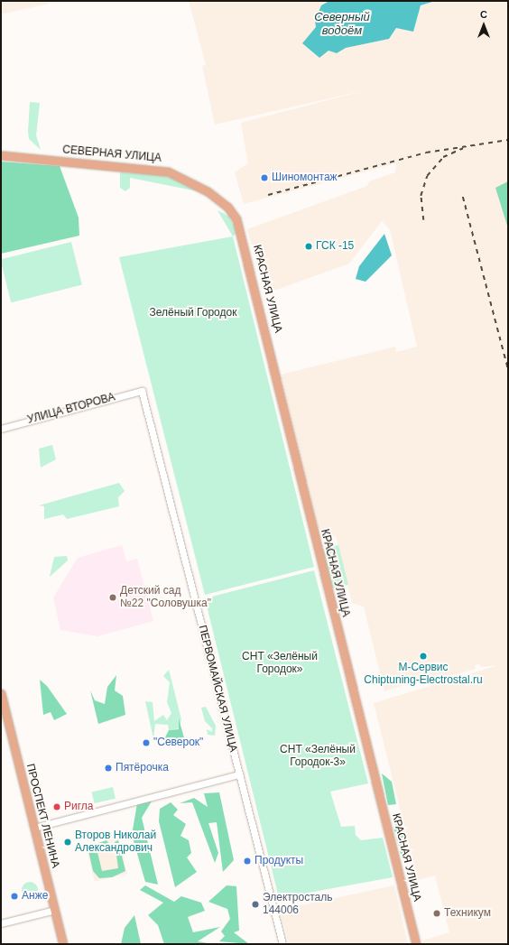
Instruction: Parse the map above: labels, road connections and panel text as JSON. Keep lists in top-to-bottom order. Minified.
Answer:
{"streets":{"main road":["СЕВЕРНАЯ УЛИЦА","КРАСНАЯ УЛИЦА","ПРОСПЕКТ ЛЕНИНА"],"street":["УЛИЦА ВТОРОВА","ПЕРВОМАЙСКАЯ УЛИЦА"]},"crossings":[["СЕВЕРНАЯ УЛИЦА","КРАСНАЯ УЛИЦА"],["УЛИЦА ВТОРОВА","ПЕРВОМАЙСКАЯ УЛИЦА"]],"water":["Северный водоём"],"parks":["Зелёный Городок","СНТ «Зелёный Городок»","СНТ «Зелёный Городок-3»"],"places":["Шиномонтаж","ГСК -15","Детский сад №22 \"Соловушка\"","M-Сервис Chiptuning-Electrostal.ru","\"Северок\"","Пятёрочка","Ригла","Второв Николай Александрович","Продукты","Анже","Электросталь 144006","Техникум"],"north":"top"}
